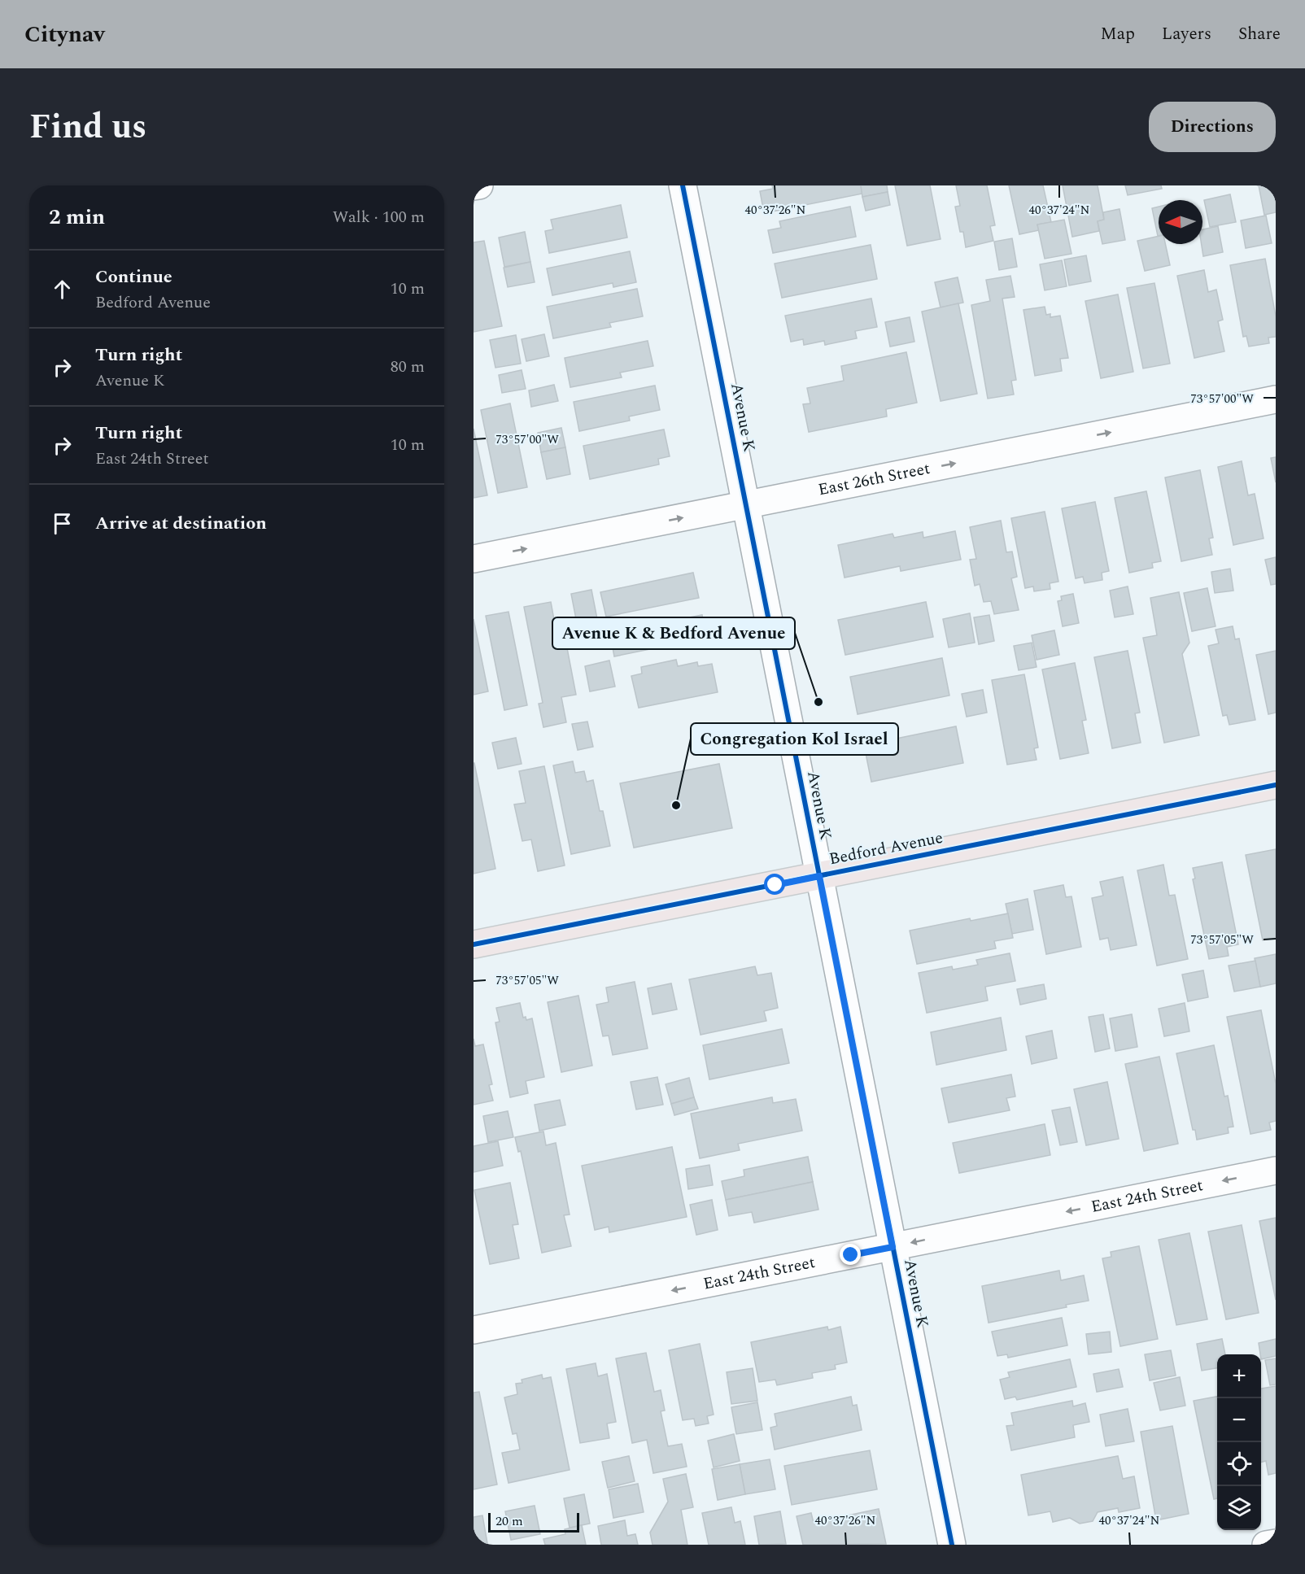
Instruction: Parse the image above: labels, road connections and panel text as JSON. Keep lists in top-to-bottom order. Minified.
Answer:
{"streets":{"main road":["Bedford Avenue"],"street":["Avenue K","East 26th Street","East 24th Street"]},"crossings":[["Avenue K","East 26th Street"],["Avenue K","Bedford Avenue"],["Avenue K","East 24th Street"]],"one_way":["East 26th Street","East 24th Street"],"places":["Avenue K & Bedford Avenue","Congregation Kol Israel"],"scale_bar":"20 m","north":"left","page":{"header":"Citynav","nav":["Map","Layers","Share"],"title":"Find us","buttons":"Directions","heading":["2 min","Walk · 100 m"],"list":[["Continue","Bedford Avenue","10 m"],["Turn right","Avenue K","80 m"],["Turn right","East 24th Street","10 m"],"Arrive at destination"],"map_buttons":["+","−"],"scale":"20 m"},"coordinates":["40°37'26\"N","40°37'24\"N","73°57'00\"W","73°57'05\"W"]}
